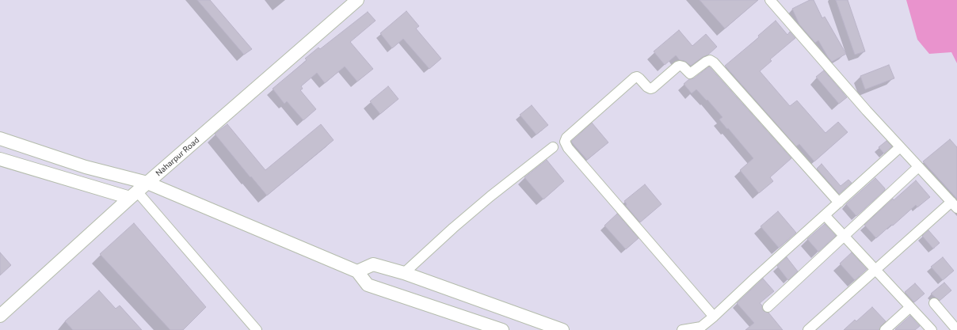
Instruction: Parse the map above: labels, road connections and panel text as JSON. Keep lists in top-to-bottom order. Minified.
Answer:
{"streets":{"street":["Naharpur Road"]}}
